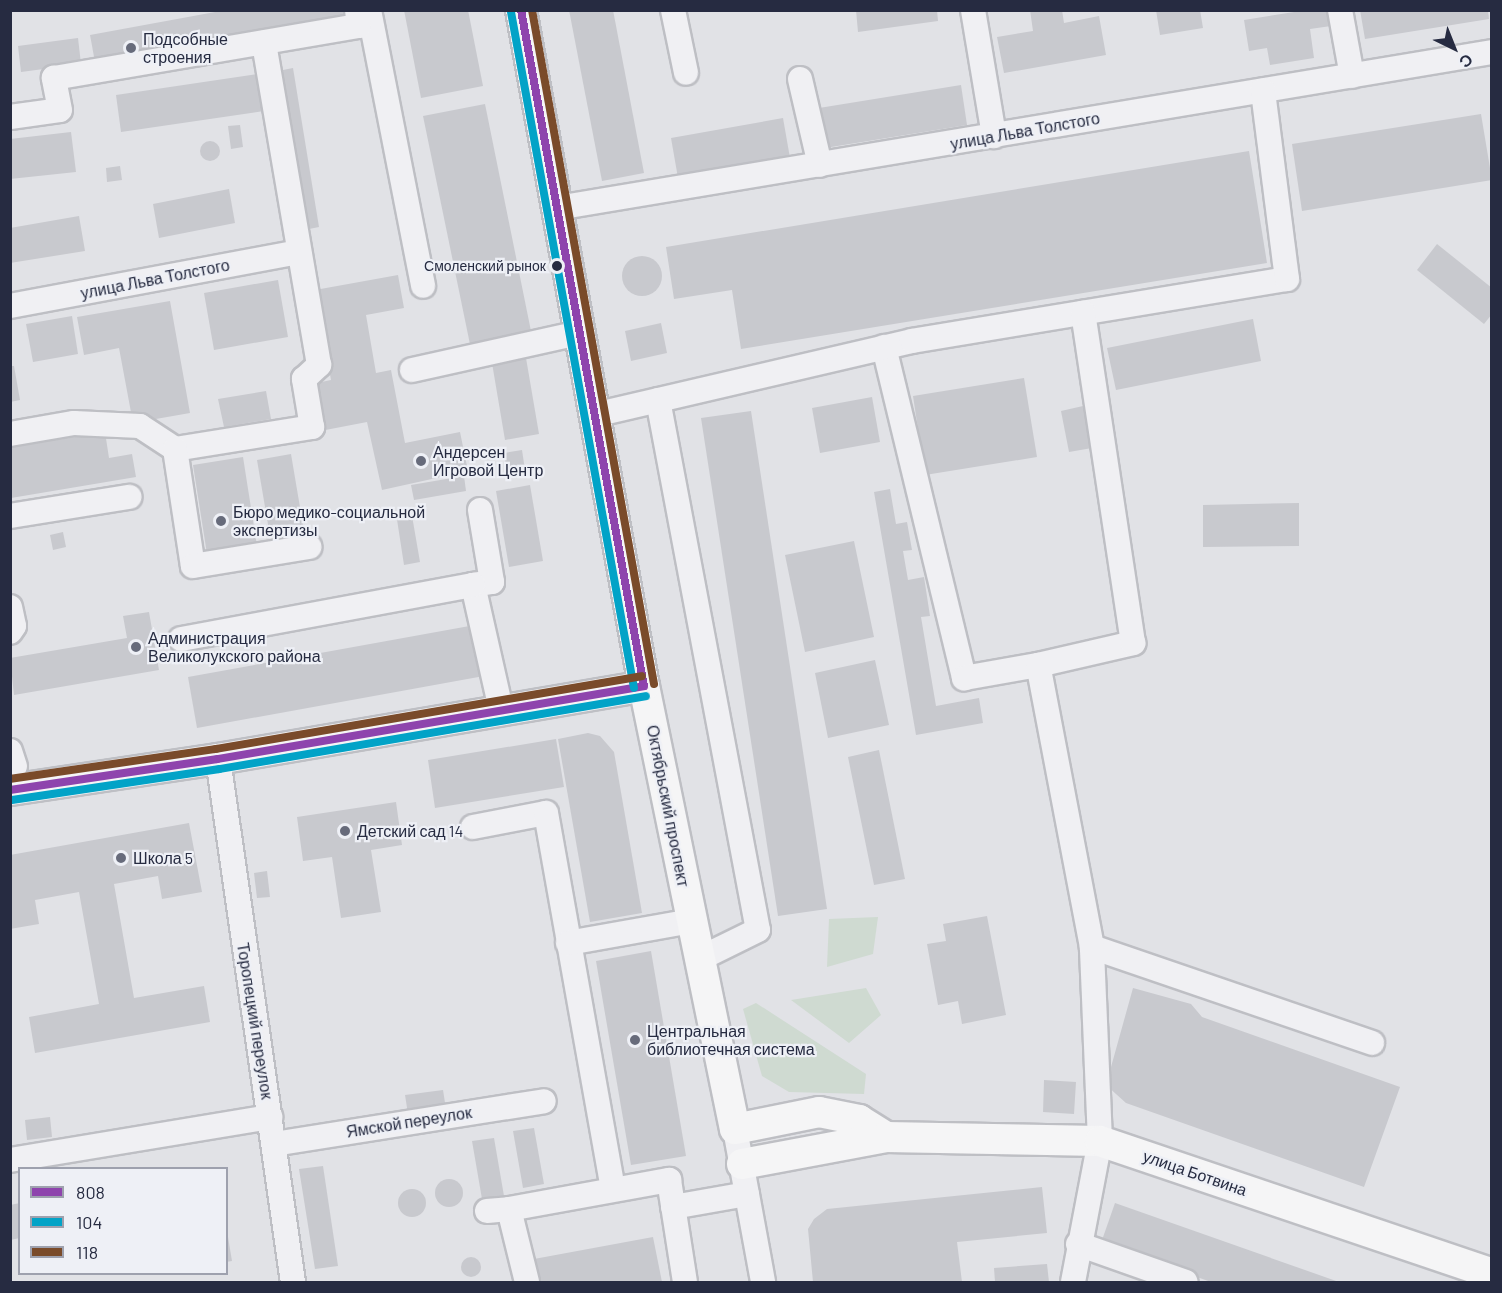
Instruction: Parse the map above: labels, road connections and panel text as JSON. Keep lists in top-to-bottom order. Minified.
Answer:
{"streets":{"main road":["Октябрьский проспект","улица Ботвина"],"street":["улица Льва Толстого","Торопецкий переулок","Ямской переулок"]},"crossings":[["улица Льва Толстого","Октябрьский проспект"],["Октябрьский проспект","улица Ботвина"],["Торопецкий переулок","Ямской переулок"]],"places":["Подсобные строения","Смоленский рынок","Андерсен Игровой Центр","Бюро медико-социальной экспертизы","Администрация Великолукского района","Детский сад 14","Школа 5","Центральная библиотечная система"],"lines":["transit line 808","transit line 118","transit line 104"],"legend":["808","104","118"],"north":"bottom right"}
